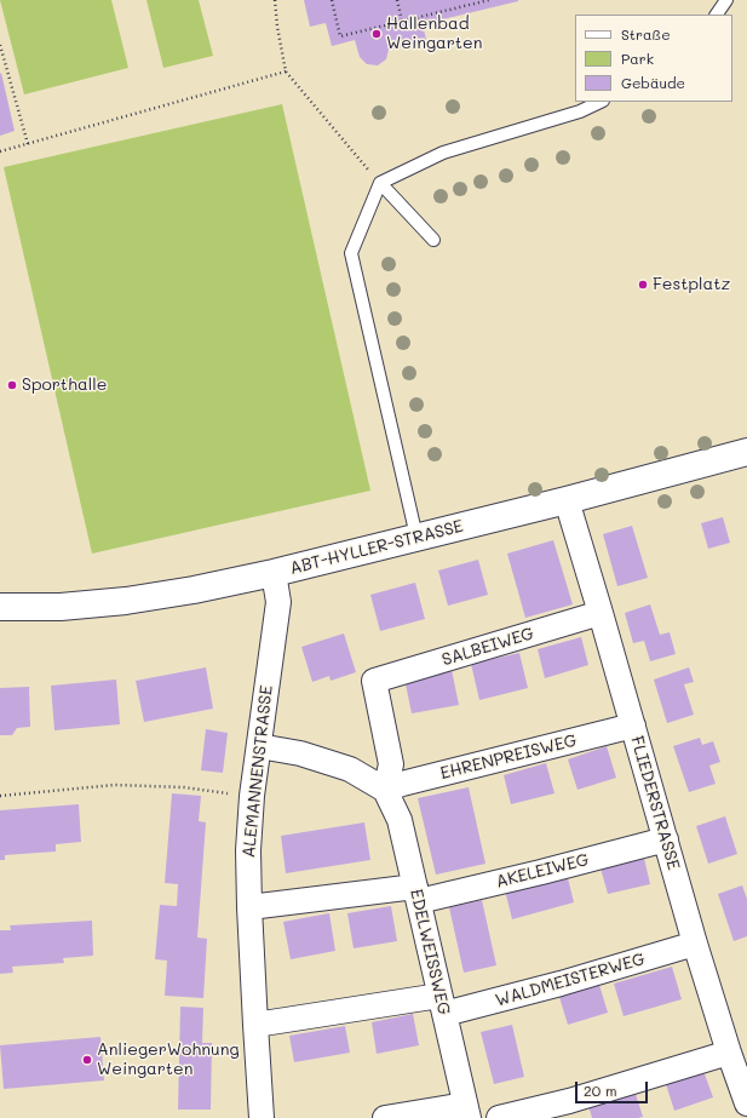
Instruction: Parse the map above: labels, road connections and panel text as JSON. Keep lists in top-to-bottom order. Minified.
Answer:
{"streets":{"street":["ABT-HYLLER-STRASSE","SALBEIWEG","EHRENPREISWEG","ALEMANNENSTRASSE","FLIEDERSTRASSE","AKELEIWEG","EDELWEISSWEG","WALDMEISTERWEG"]},"crossings":[["ABT-HYLLER-STRASSE","ALEMANNENSTRASSE"],["ABT-HYLLER-STRASSE","FLIEDERSTRASSE"],["SALBEIWEG","EHRENPREISWEG"],["SALBEIWEG","FLIEDERSTRASSE"],["SALBEIWEG","EDELWEISSWEG"],["EHRENPREISWEG","FLIEDERSTRASSE"],["EHRENPREISWEG","EDELWEISSWEG"],["ALEMANNENSTRASSE","AKELEIWEG"],["ALEMANNENSTRASSE","WALDMEISTERWEG"],["FLIEDERSTRASSE","AKELEIWEG"],["FLIEDERSTRASSE","WALDMEISTERWEG"],["AKELEIWEG","EDELWEISSWEG"],["EDELWEISSWEG","WALDMEISTERWEG"]],"places":["Hallenbad Weingarten","Festplatz","Sporthalle","AnliegerWohnung Weingarten"],"legend":["Straße","Park","Gebäude"],"scale_bar":"20 m"}
